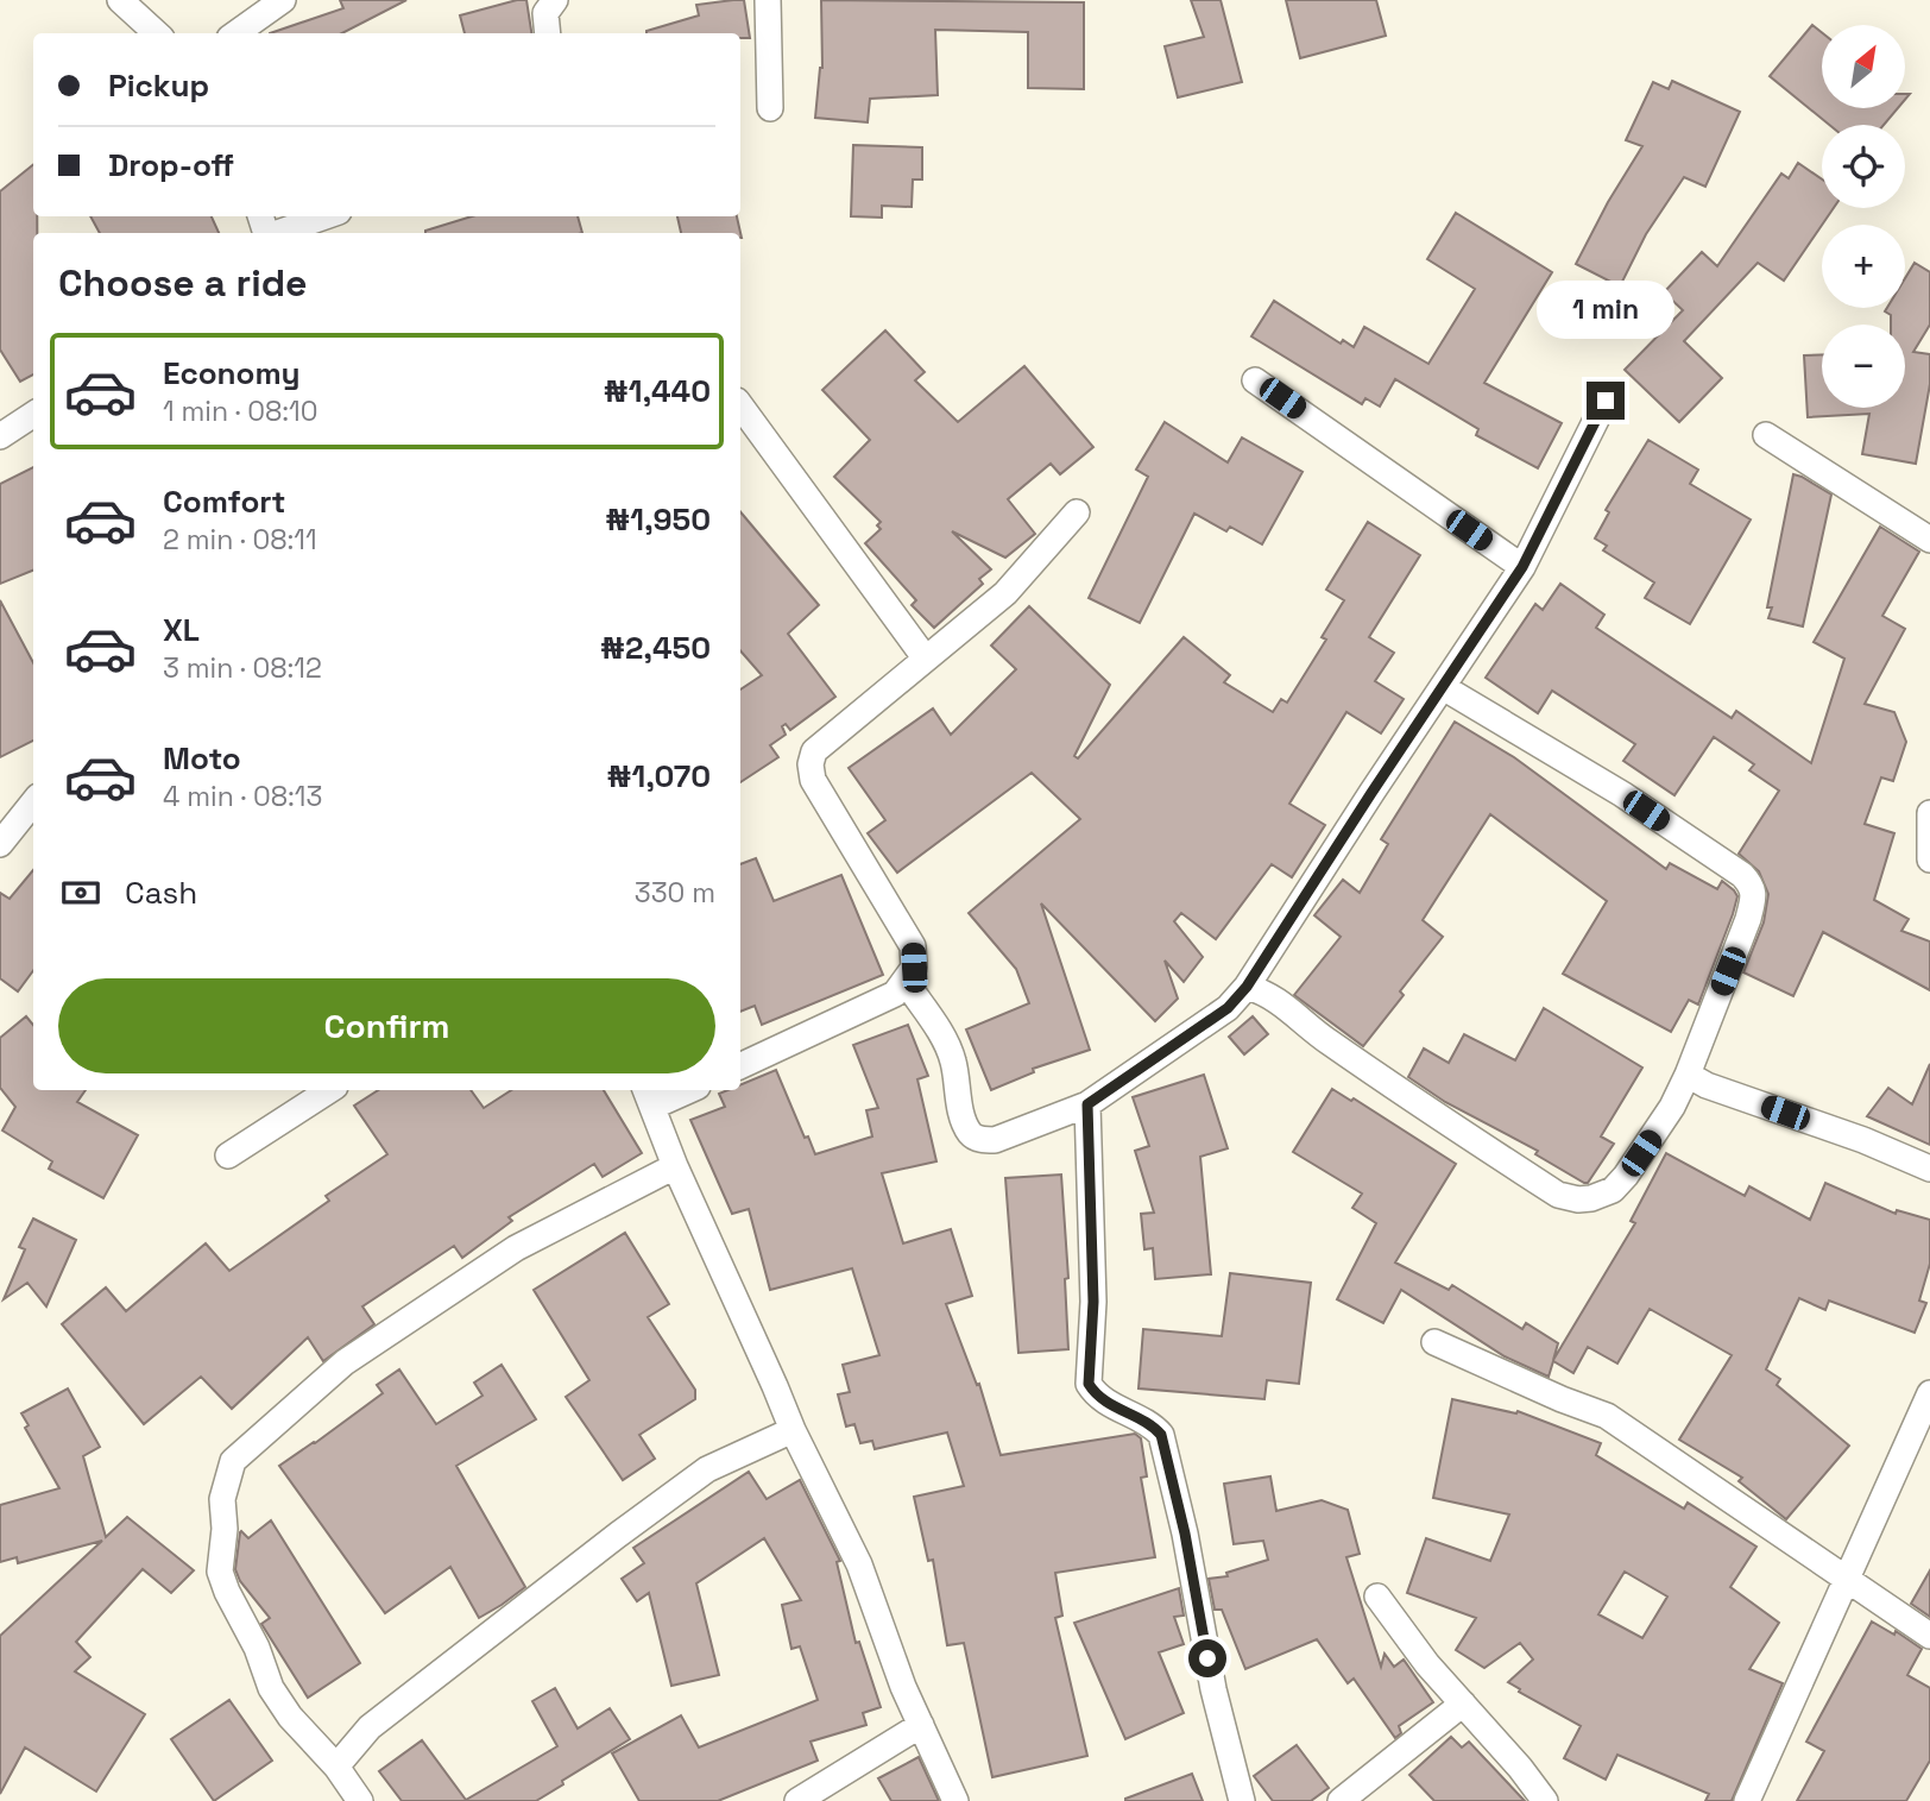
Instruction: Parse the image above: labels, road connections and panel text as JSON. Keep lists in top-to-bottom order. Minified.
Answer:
{"north":"top right","page":{"map_buttons":["+","−"],"banner":["Pickup","Drop-off"],"heading":"Choose a ride","bubble":"1 min","list":[{"name":"Economy","note":"1 min · 08:10","value":"₦1,440"},{"name":"Comfort","note":"2 min · 08:11","value":"₦1,950"},{"name":"XL","note":"3 min · 08:12","value":"₦2,450"},{"name":"Moto","note":"4 min · 08:13","value":"₦1,070"}],"pay":["Cash","330 m"],"buttons":"Confirm"}}
